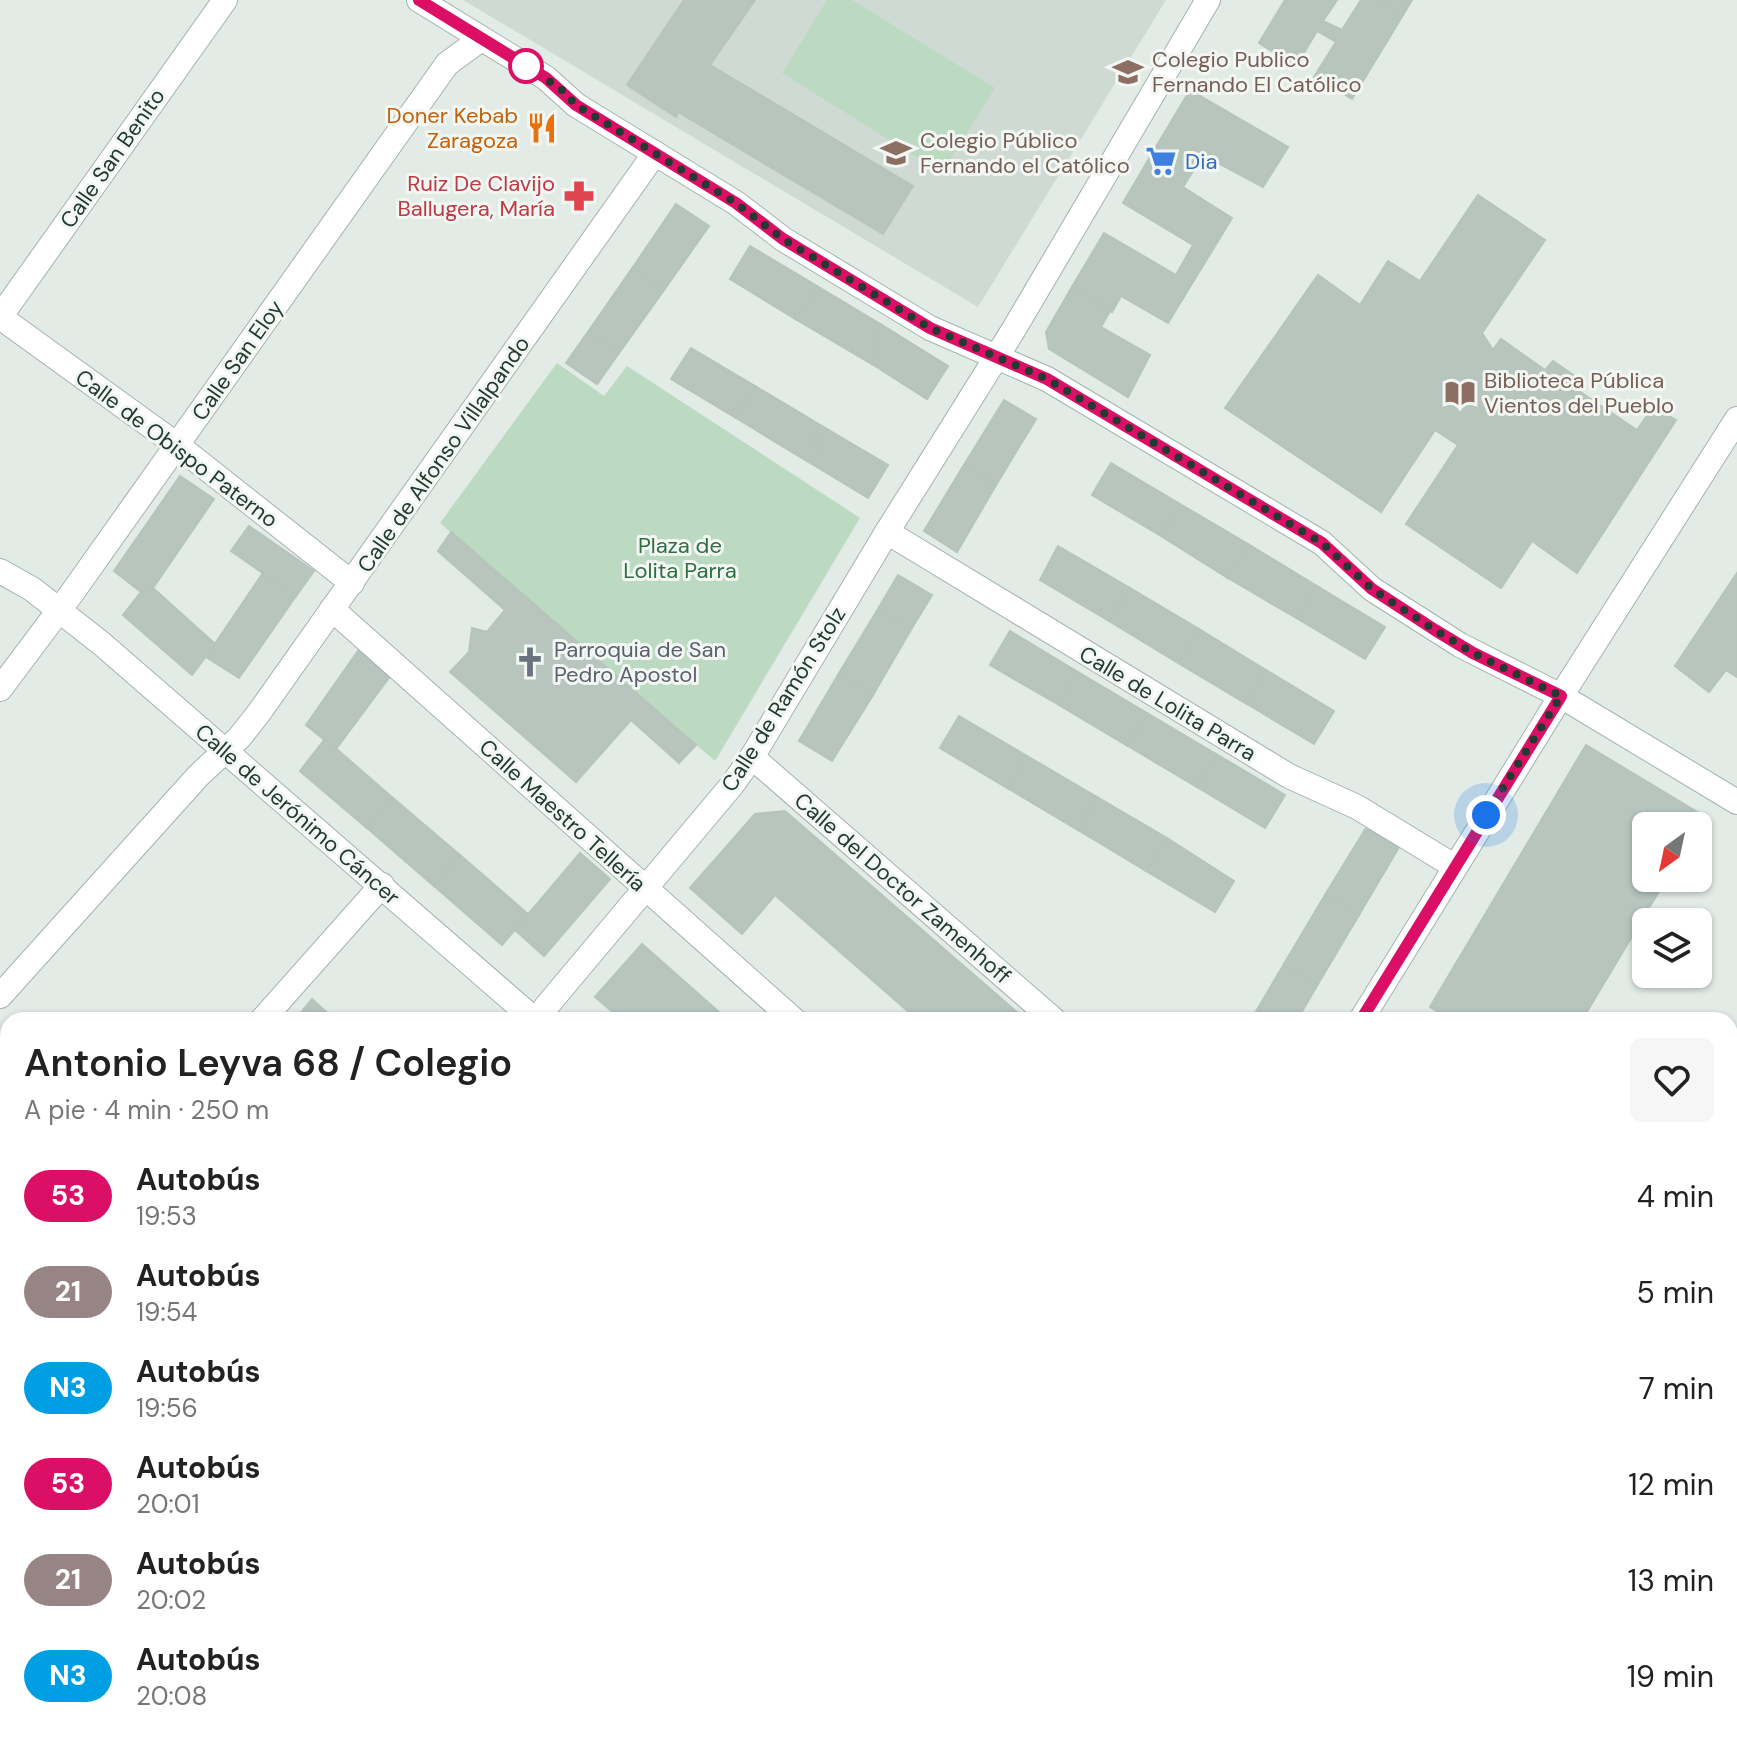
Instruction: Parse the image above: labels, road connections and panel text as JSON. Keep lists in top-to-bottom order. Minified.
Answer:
{"streets":{"street":["Calle San Benito","Calle San Eloy","Calle de Obispo Paterno","Calle de Alfonso Villalpando","Calle de Ramón Stolz","Calle de Lolita Parra","Calle de Jerónimo Cáncer","Calle Maestro Tellería","Calle del Doctor Zamenhoff"]},"crossings":[["Calle San Benito","Calle de Obispo Paterno"],["Calle San Eloy","Calle de Obispo Paterno"],["Calle San Eloy","Calle de Jerónimo Cáncer"],["Calle de Obispo Paterno","Calle de Alfonso Villalpando"],["Calle de Alfonso Villalpando","Calle de Jerónimo Cáncer"],["Calle de Alfonso Villalpando","Calle Maestro Tellería"],["Calle de Ramón Stolz","Calle de Lolita Parra"],["Calle de Ramón Stolz","Calle Maestro Tellería"],["Calle de Ramón Stolz","Calle del Doctor Zamenhoff"]],"parks":["Plaza de Lolita Parra"],"places":{"school or university":["Colegio Publico Fernando El Católico","Colegio Público Fernando el Católico"],"restaurant":["Doner Kebab Zaragoza"],"supermarket":["Dia"],"pharmacy":["Ruiz De Clavijo Ballugera, María"],"library":["Biblioteca Pública Vientos del Pueblo"],"church":["Parroquia de San Pedro Apostol"]},"lines":["bus line 53"],"north":"bottom left","page":{"heading":["Antonio Leyva 68 / Colegio","A pie · 4 min · 250 m"],"list":[{"mark":"53","name":"Autobús","note":"19:53","value":"4 min"},{"mark":"21","name":"Autobús","note":"19:54","value":"5 min"},{"mark":"N3","name":"Autobús","note":"19:56","value":"7 min"},{"mark":"53","name":"Autobús","note":"20:01","value":"12 min"},{"mark":"21","name":"Autobús","note":"20:02","value":"13 min"},{"mark":"N3","name":"Autobús","note":"20:08","value":"19 min"}]}}
